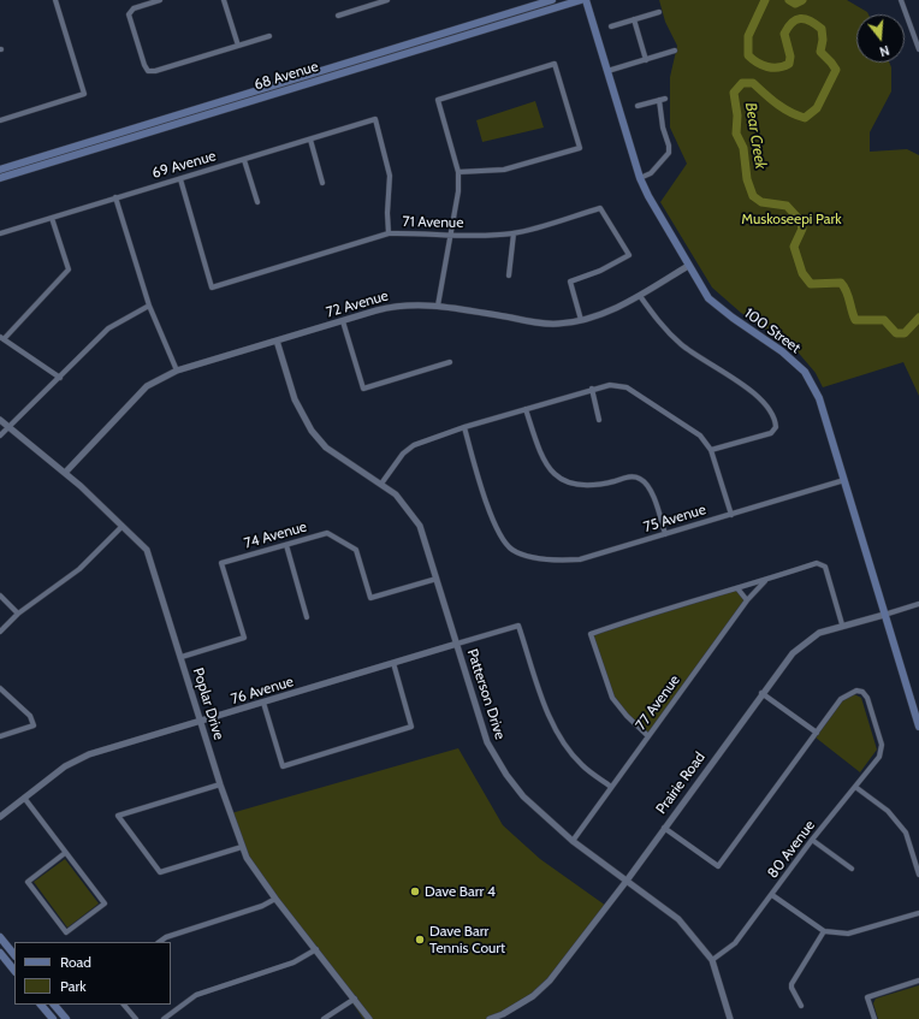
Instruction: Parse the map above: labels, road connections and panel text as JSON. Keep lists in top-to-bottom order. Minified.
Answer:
{"streets":{"main road":["68 Avenue","100 Street"],"street":["69 Avenue","71 Avenue","72 Avenue","75 Avenue","74 Avenue","76 Avenue","Patterson Drive","77 Avenue","Poplar Drive","Prairie Road","80 Avenue"]},"crossings":[["69 Avenue","71 Avenue"],["71 Avenue","72 Avenue"],["72 Avenue","100 Street"],["72 Avenue","Patterson Drive"],["72 Avenue","Poplar Drive"],["100 Street","75 Avenue"],["100 Street","Prairie Road"],["74 Avenue","Patterson Drive"],["74 Avenue","Poplar Drive"],["76 Avenue","Patterson Drive"],["76 Avenue","77 Avenue"],["76 Avenue","Poplar Drive"],["Patterson Drive","77 Avenue"],["Patterson Drive","Prairie Road"],["Patterson Drive","80 Avenue"]],"water":["Bear Creek"],"parks":["Muskoseepi Park"],"places":["Dave Barr 4","Dave Barr Tennis Court"],"legend":["Road","Park"],"north":"bottom"}
